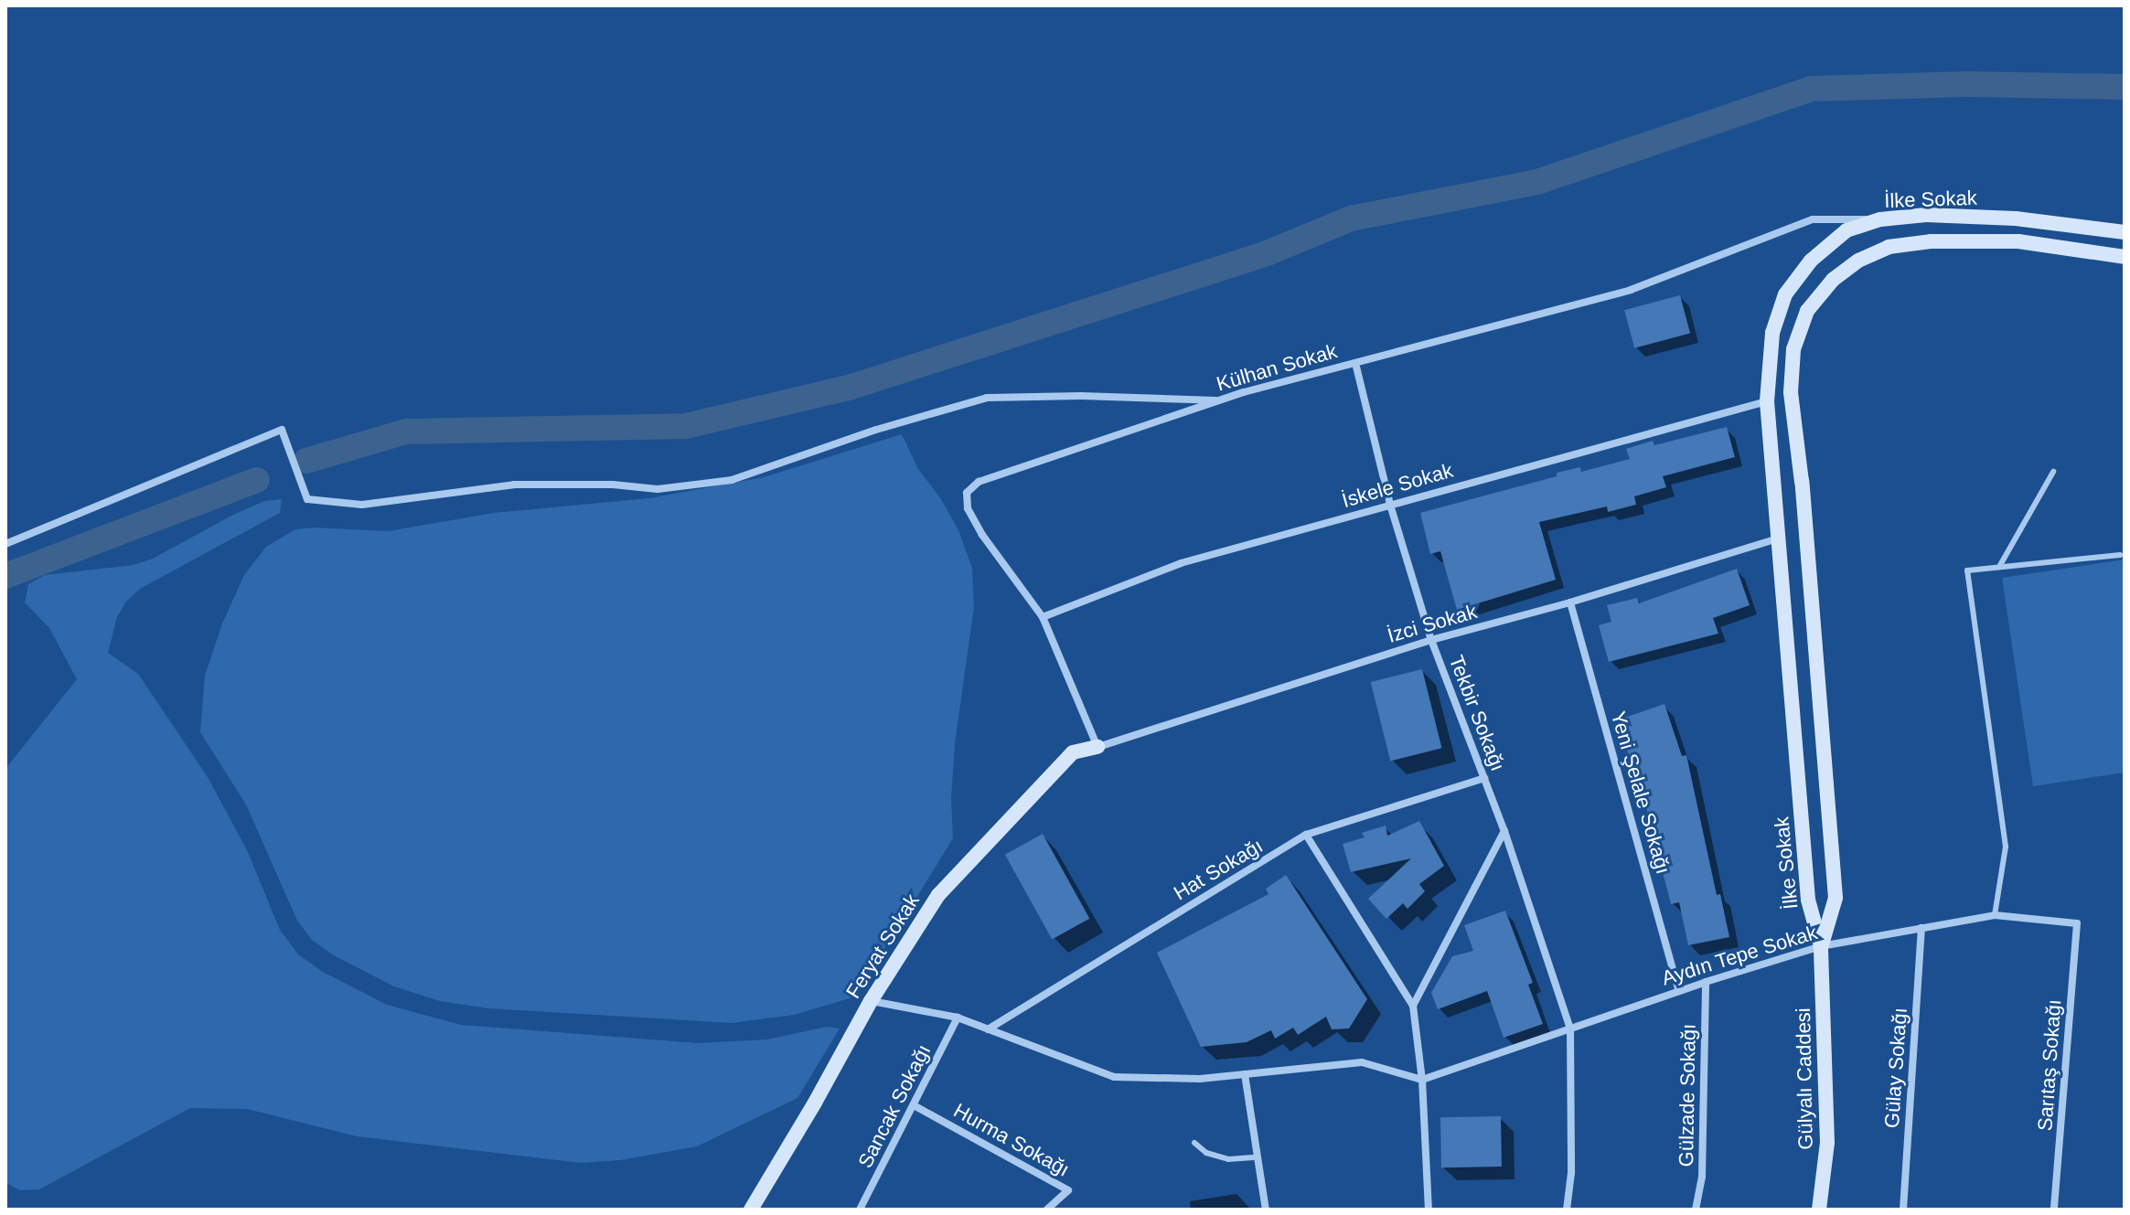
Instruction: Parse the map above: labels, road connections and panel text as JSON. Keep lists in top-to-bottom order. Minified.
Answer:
{"streets":{"street":["İlke Sokak","Külhan Sokak","İskele Sokak","İzci Sokak","Tekbir Sokağı","Yeni Şelale Sokağı","Hat Sokağı","Feryat Sokak","Aydın Tepe Sokak","Sarıtaş Sokağı","Gülay Sokağı","Gülyalı Caddesi","Gülzade Sokağı","Sancak Sokağı","Hurma Sokağı"]},"crossings":[["İlke Sokak","Külhan Sokak"],["İlke Sokak","İskele Sokak"],["İlke Sokak","İzci Sokak"],["İlke Sokak","Aydın Tepe Sokak"],["İlke Sokak","Gülyalı Caddesi"],["Külhan Sokak","İskele Sokak"],["Külhan Sokak","İzci Sokak"],["Külhan Sokak","Tekbir Sokağı"],["Külhan Sokak","Feryat Sokak"],["İskele Sokak","Tekbir Sokağı"],["İzci Sokak","Tekbir Sokağı"],["İzci Sokak","Yeni Şelale Sokağı"],["İzci Sokak","Feryat Sokak"],["Tekbir Sokağı","Hat Sokağı"],["Tekbir Sokağı","Aydın Tepe Sokak"],["Yeni Şelale Sokağı","Aydın Tepe Sokak"],["Aydın Tepe Sokak","Sarıtaş Sokağı"],["Aydın Tepe Sokak","Gülay Sokağı"],["Aydın Tepe Sokak","Gülyalı Caddesi"],["Aydın Tepe Sokak","Gülzade Sokağı"],["Sancak Sokağı","Hurma Sokağı"]]}
